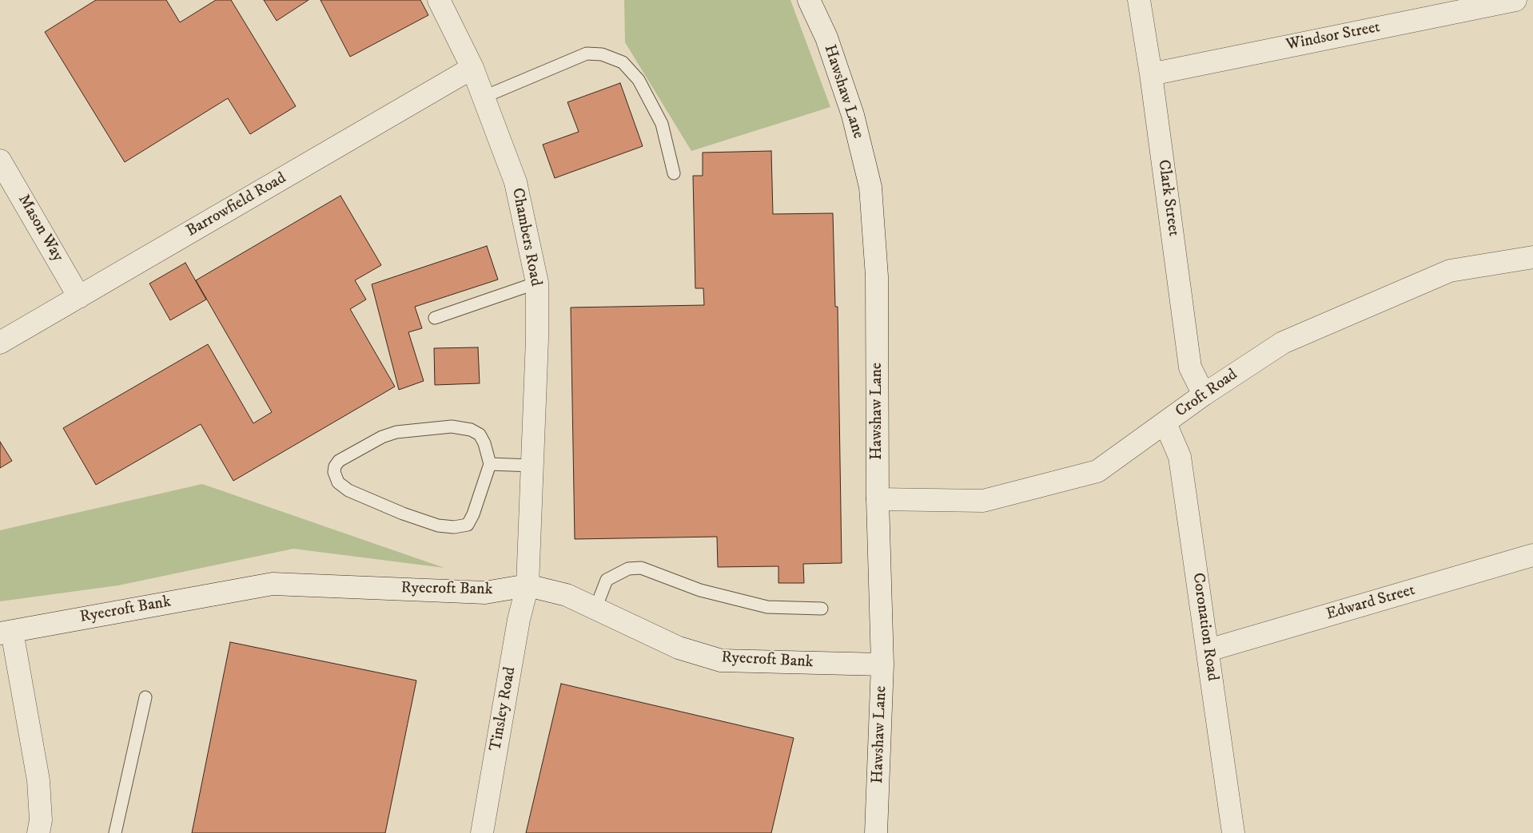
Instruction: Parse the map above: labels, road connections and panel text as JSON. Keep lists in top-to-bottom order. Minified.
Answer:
{"streets":{"street":["Windsor Street","Hawshaw Lane","Clark Street","Barrowfield Road","Mason Way","Chambers Road","Croft Road","Ryecroft Bank","Edward Street","Coronation Road","Tinsley Road"]},"crossings":[["Windsor Street","Clark Street"],["Hawshaw Lane","Croft Road"],["Hawshaw Lane","Ryecroft Bank"],["Clark Street","Croft Road"],["Barrowfield Road","Mason Way"],["Barrowfield Road","Chambers Road"],["Chambers Road","Ryecroft Bank"],["Chambers Road","Tinsley Road"],["Croft Road","Coronation Road"],["Ryecroft Bank","Tinsley Road"],["Edward Street","Coronation Road"]]}
